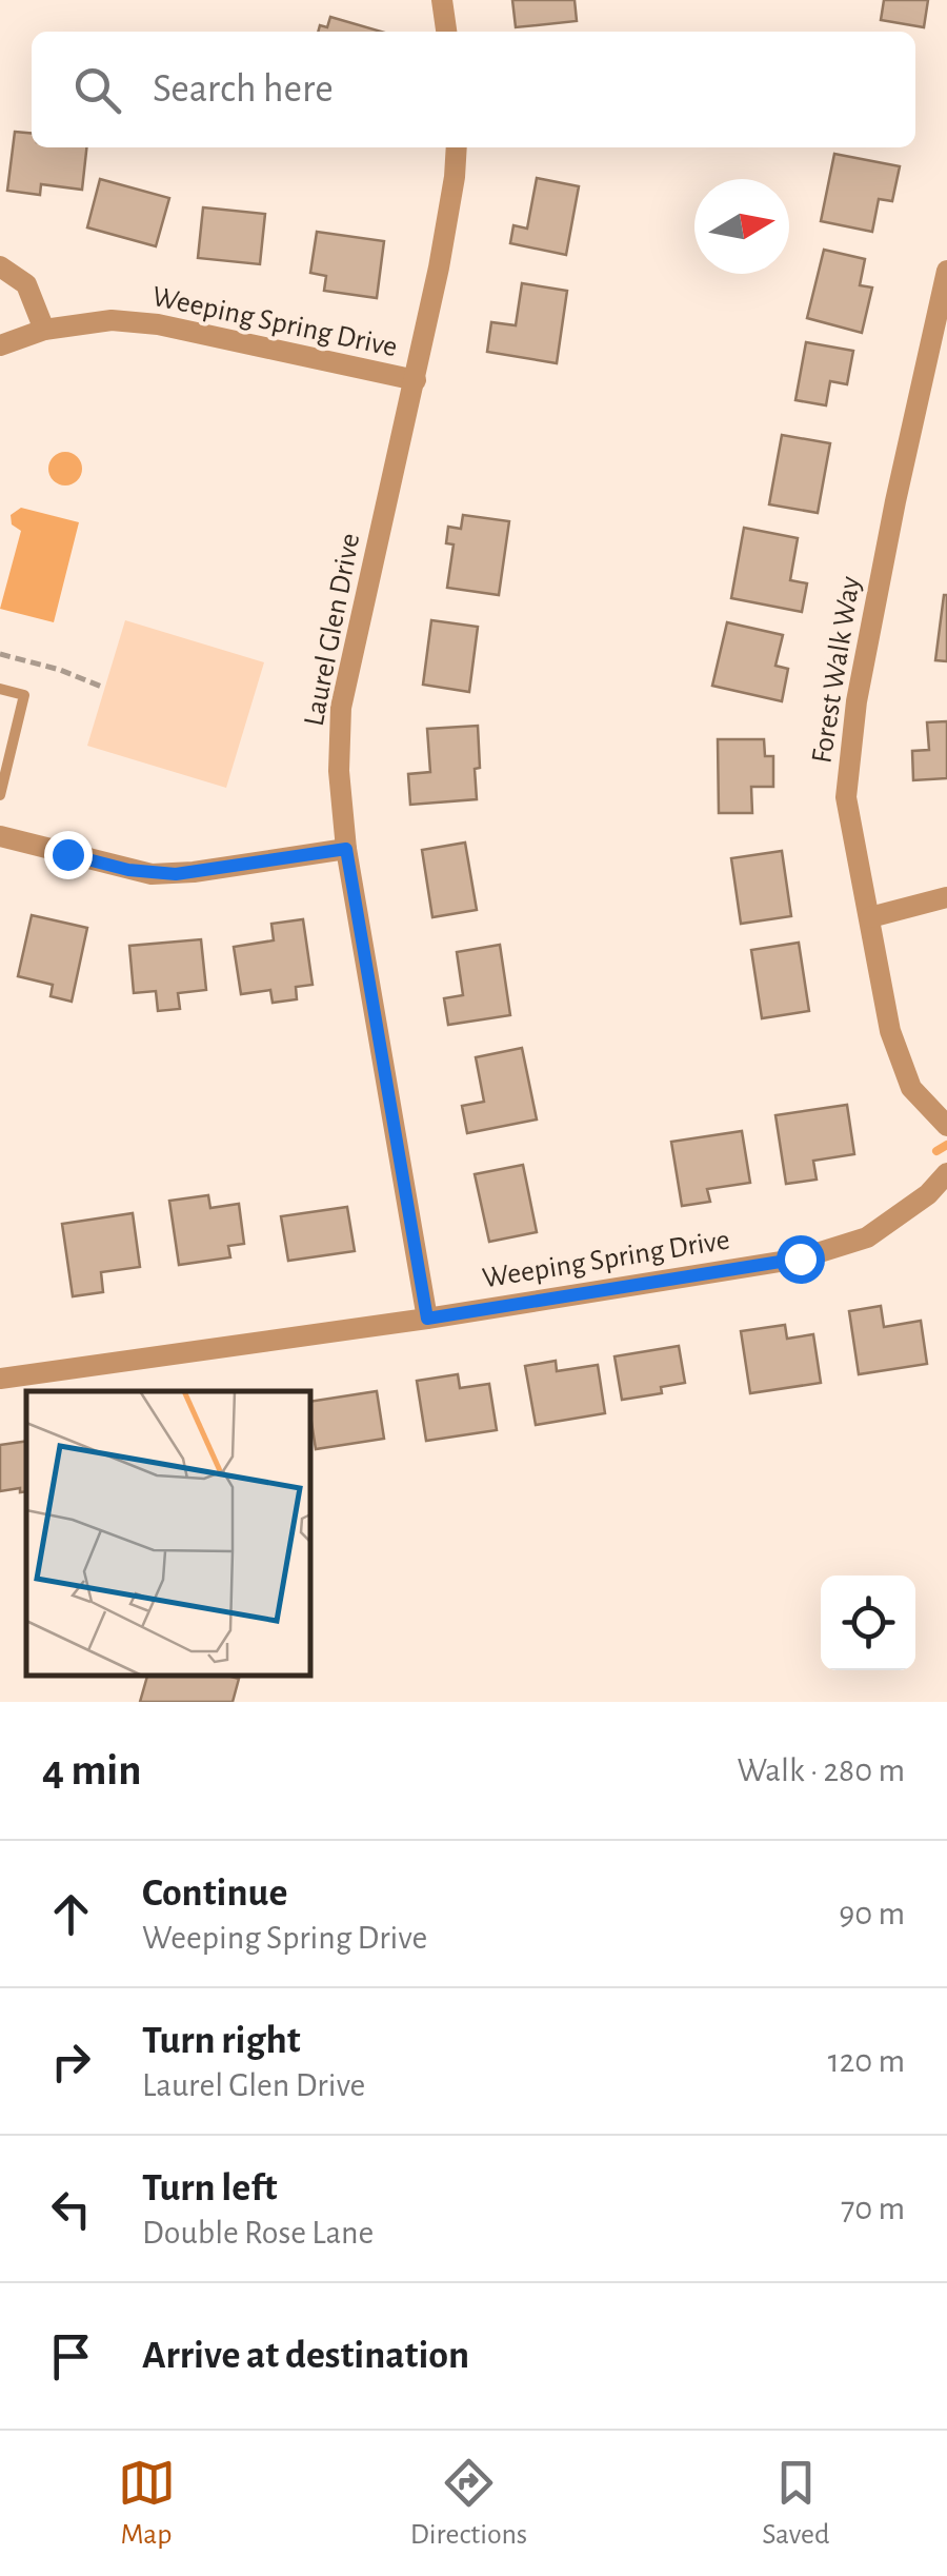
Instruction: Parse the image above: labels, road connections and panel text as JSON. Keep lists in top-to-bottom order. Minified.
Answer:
{"streets":{"street":["Weeping Spring Drive","Laurel Glen Drive","Forest Walk Way"]},"crossings":[["Weeping Spring Drive","Laurel Glen Drive"]],"north":"right","page":{"search":"Search here","heading":["4 min","Walk · 280 m"],"list":[["Continue","Weeping Spring Drive","90 m"],["Turn right","Laurel Glen Drive","120 m"],["Turn left","Double Rose Lane","70 m"],"Arrive at destination"],"nav":["Map","Directions","Saved"]}}
